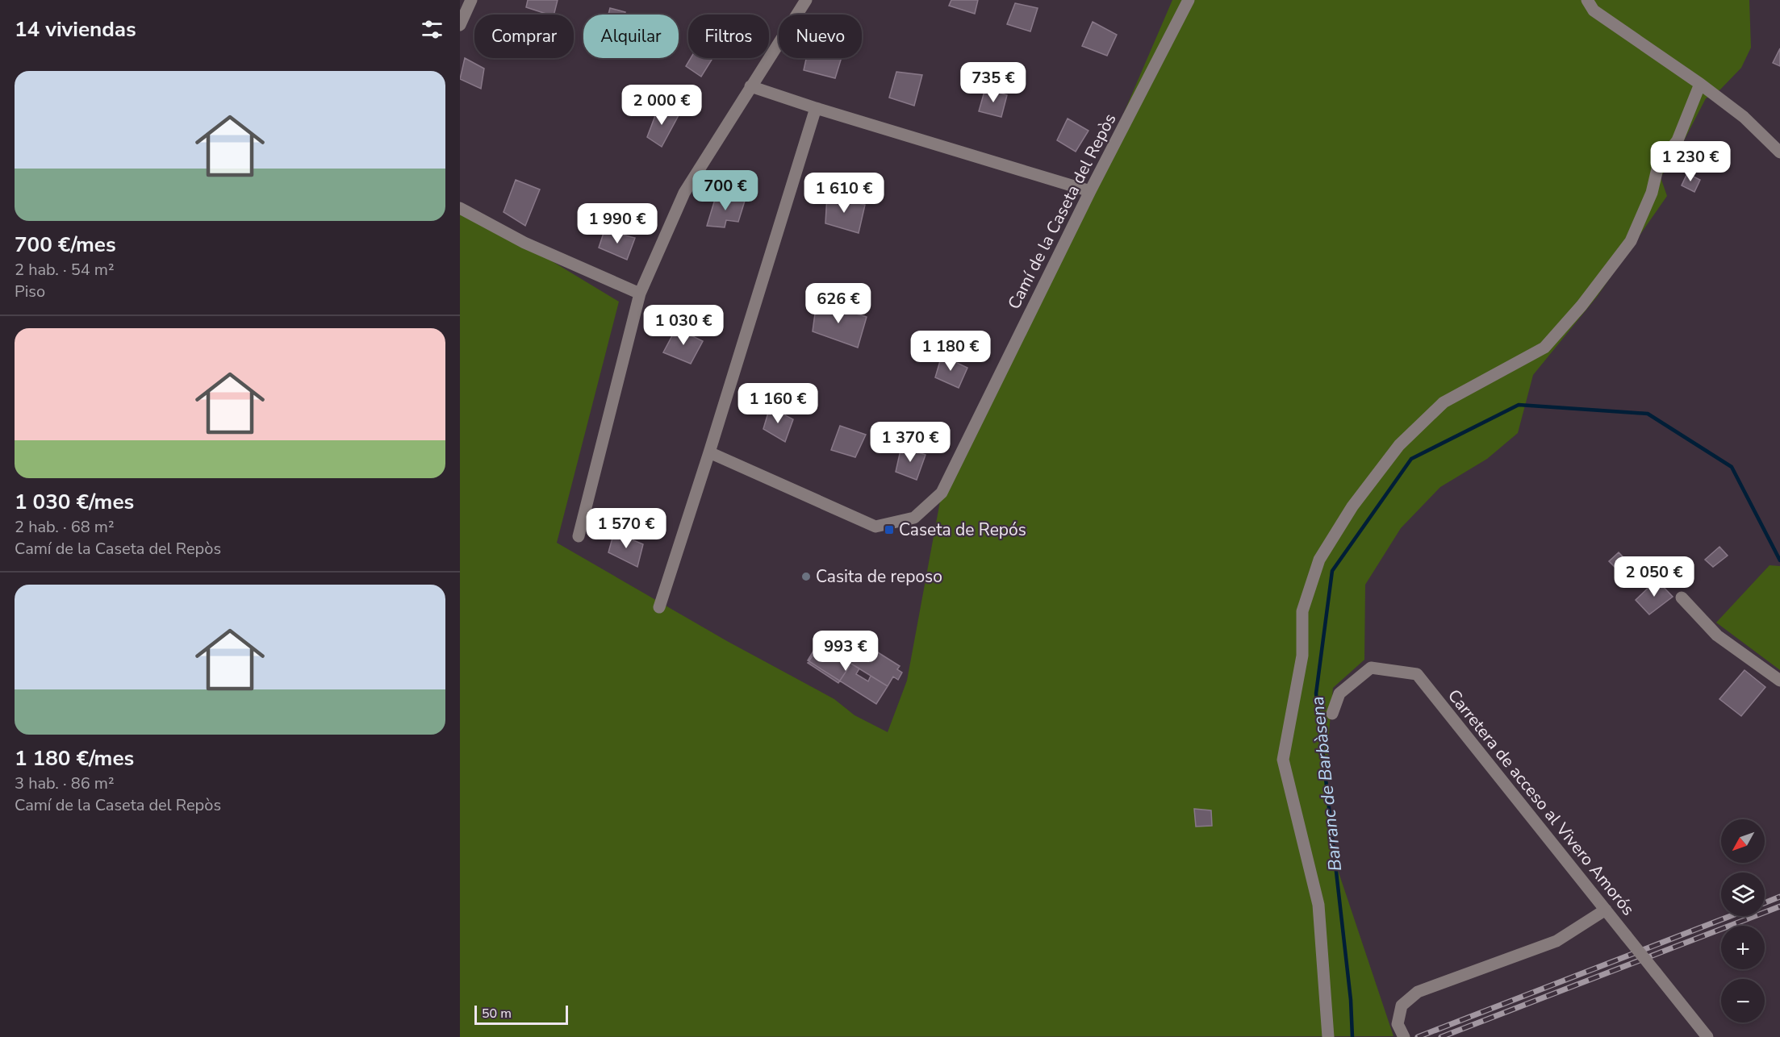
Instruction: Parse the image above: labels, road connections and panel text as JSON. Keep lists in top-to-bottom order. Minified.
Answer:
{"streets":{"street":["Camí de la Caseta del Repòs","Carretera de acceso al Vivero Amorós"]},"water":["Barranc de Barbàsena"],"places":{"transit":["Caseta de Repós"],"other":["Casita de reposo"]},"scale_bar":"50 m","north":"bottom left","page":{"heading":"14 viviendas","chip":["Comprar","Alquilar","Filtros","Nuevo"],"list":[{"name":"700 €/mes","note":"2 hab. · 54 m² · Piso"},{"name":"1 030 €/mes","note":"2 hab. · 68 m² · Camí de la Caseta del Repòs"},{"name":"1 180 €/mes","note":"3 hab. · 86 m² · Camí de la Caseta del Repòs"}],"price":["735 €","2 000 €","1 230 €","700 €","1 610 €","1 990 €","626 €","1 030 €","1 180 €","1 160 €","1 370 €","1 570 €","2 050 €","993 €"],"map_buttons":["+","−"],"scale":"50 m"}}
